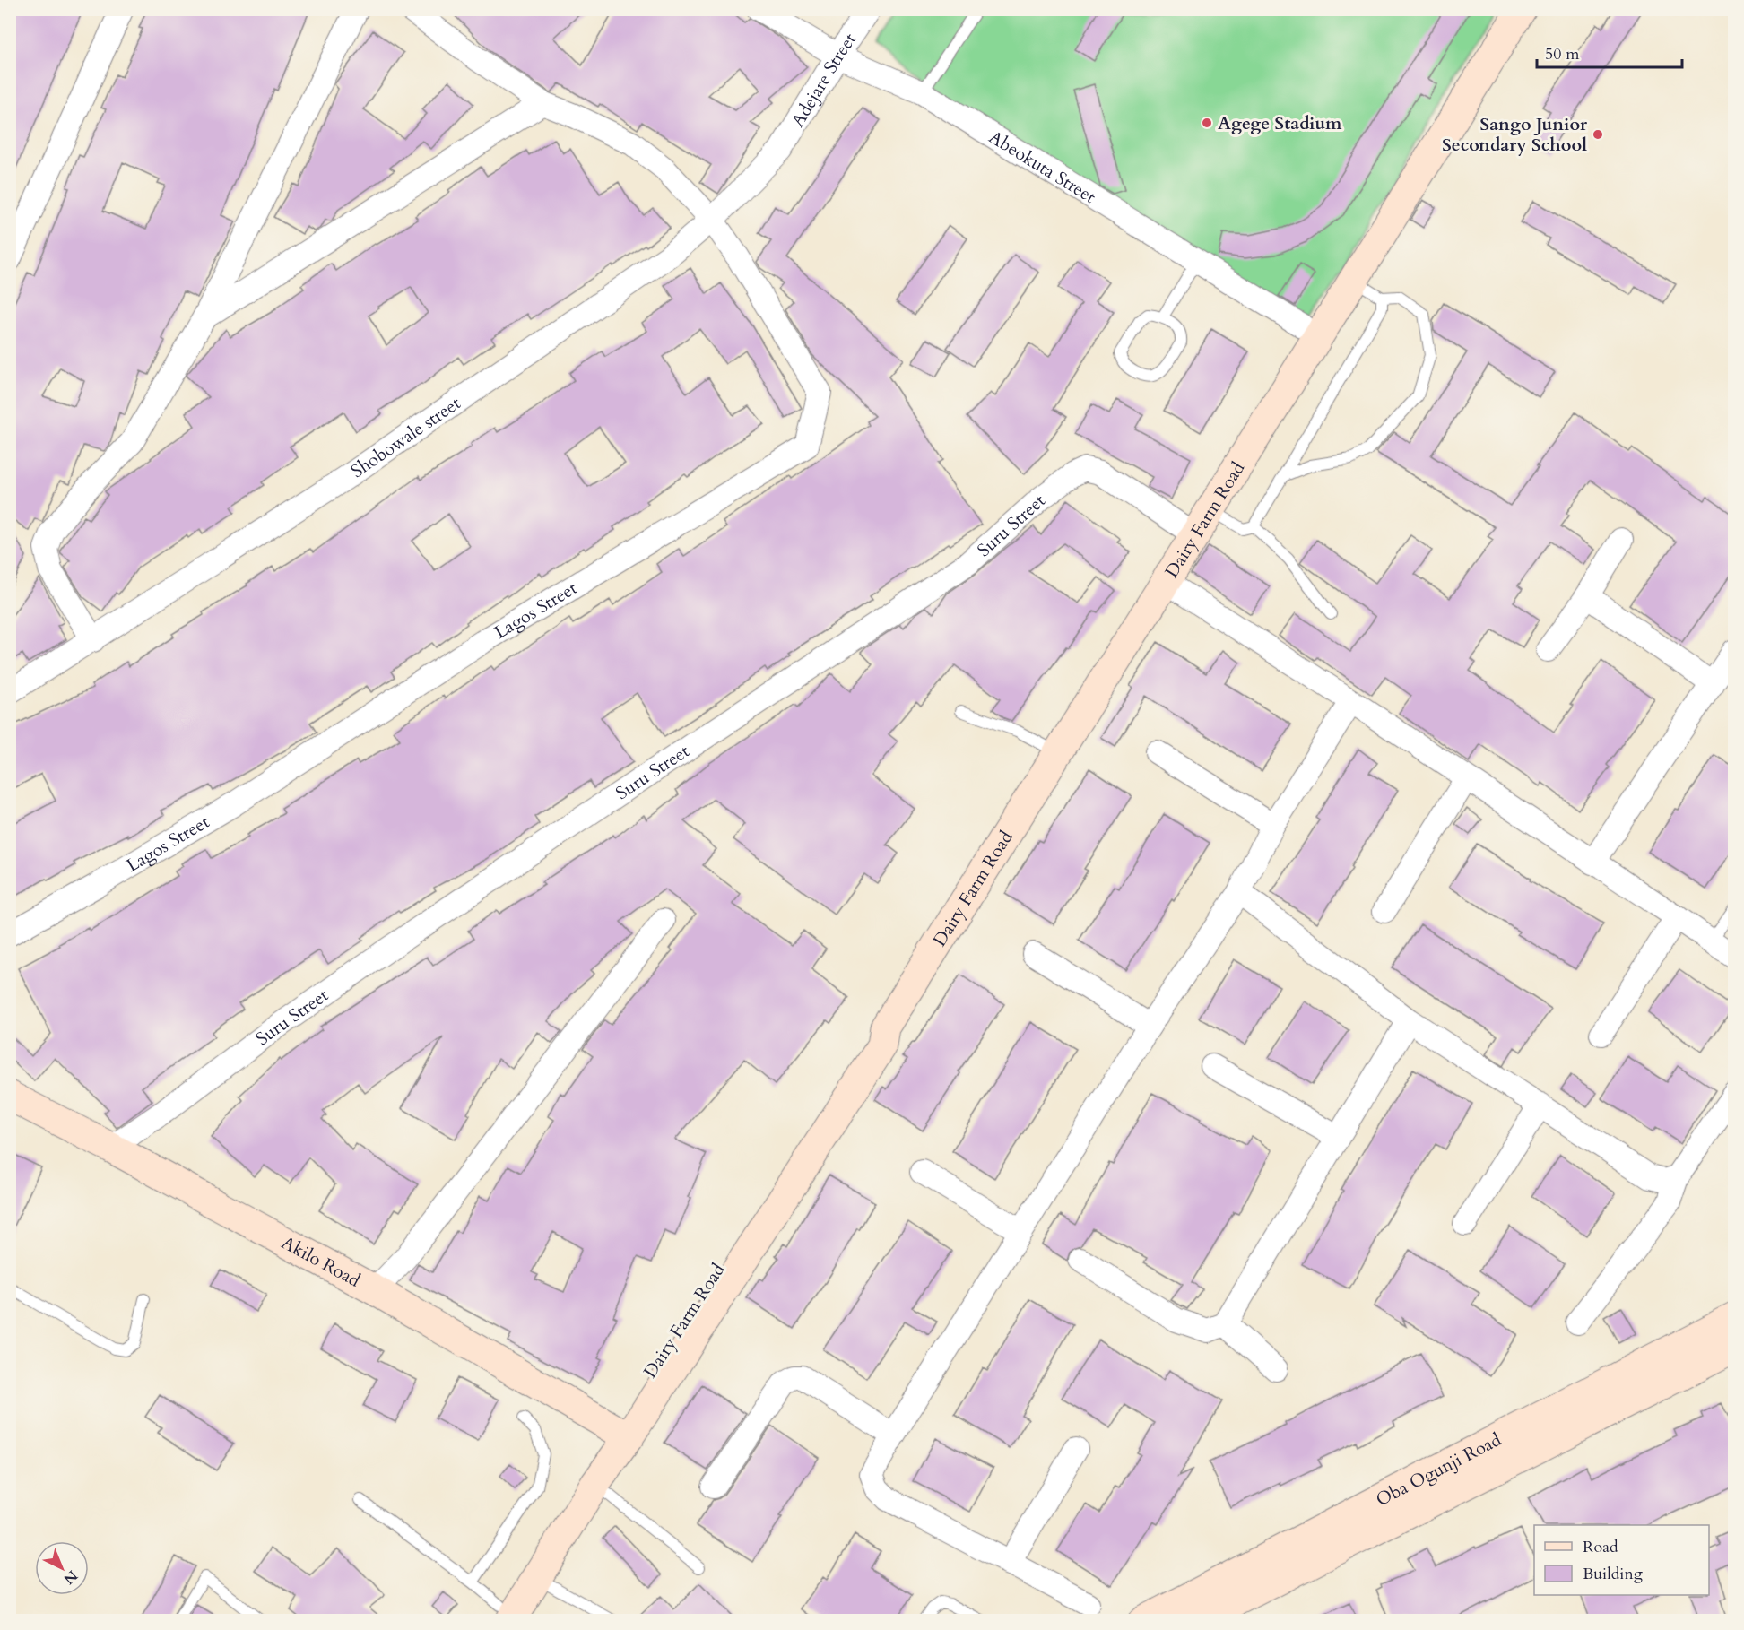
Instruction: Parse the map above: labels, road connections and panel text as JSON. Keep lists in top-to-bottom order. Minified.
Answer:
{"streets":{"main road":["Dairy Farm Road","Akilo Road","Oba Ogunji Road"],"street":["Adejare Street","Abeokuta Street","Shobowale street","Suru Street","Lagos Street"]},"crossings":[["Adejare Street","Abeokuta Street"],["Adejare Street","Shobowale street"],["Abeokuta Street","Dairy Farm Road"],["Shobowale street","Lagos Street"],["Dairy Farm Road","Suru Street"],["Dairy Farm Road","Akilo Road"],["Suru Street","Akilo Road"]],"places":["Agege Stadium","Sango Junior Secondary School"],"legend":["Road","Building"],"scale_bar":"50 m","north":"bottom right"}
